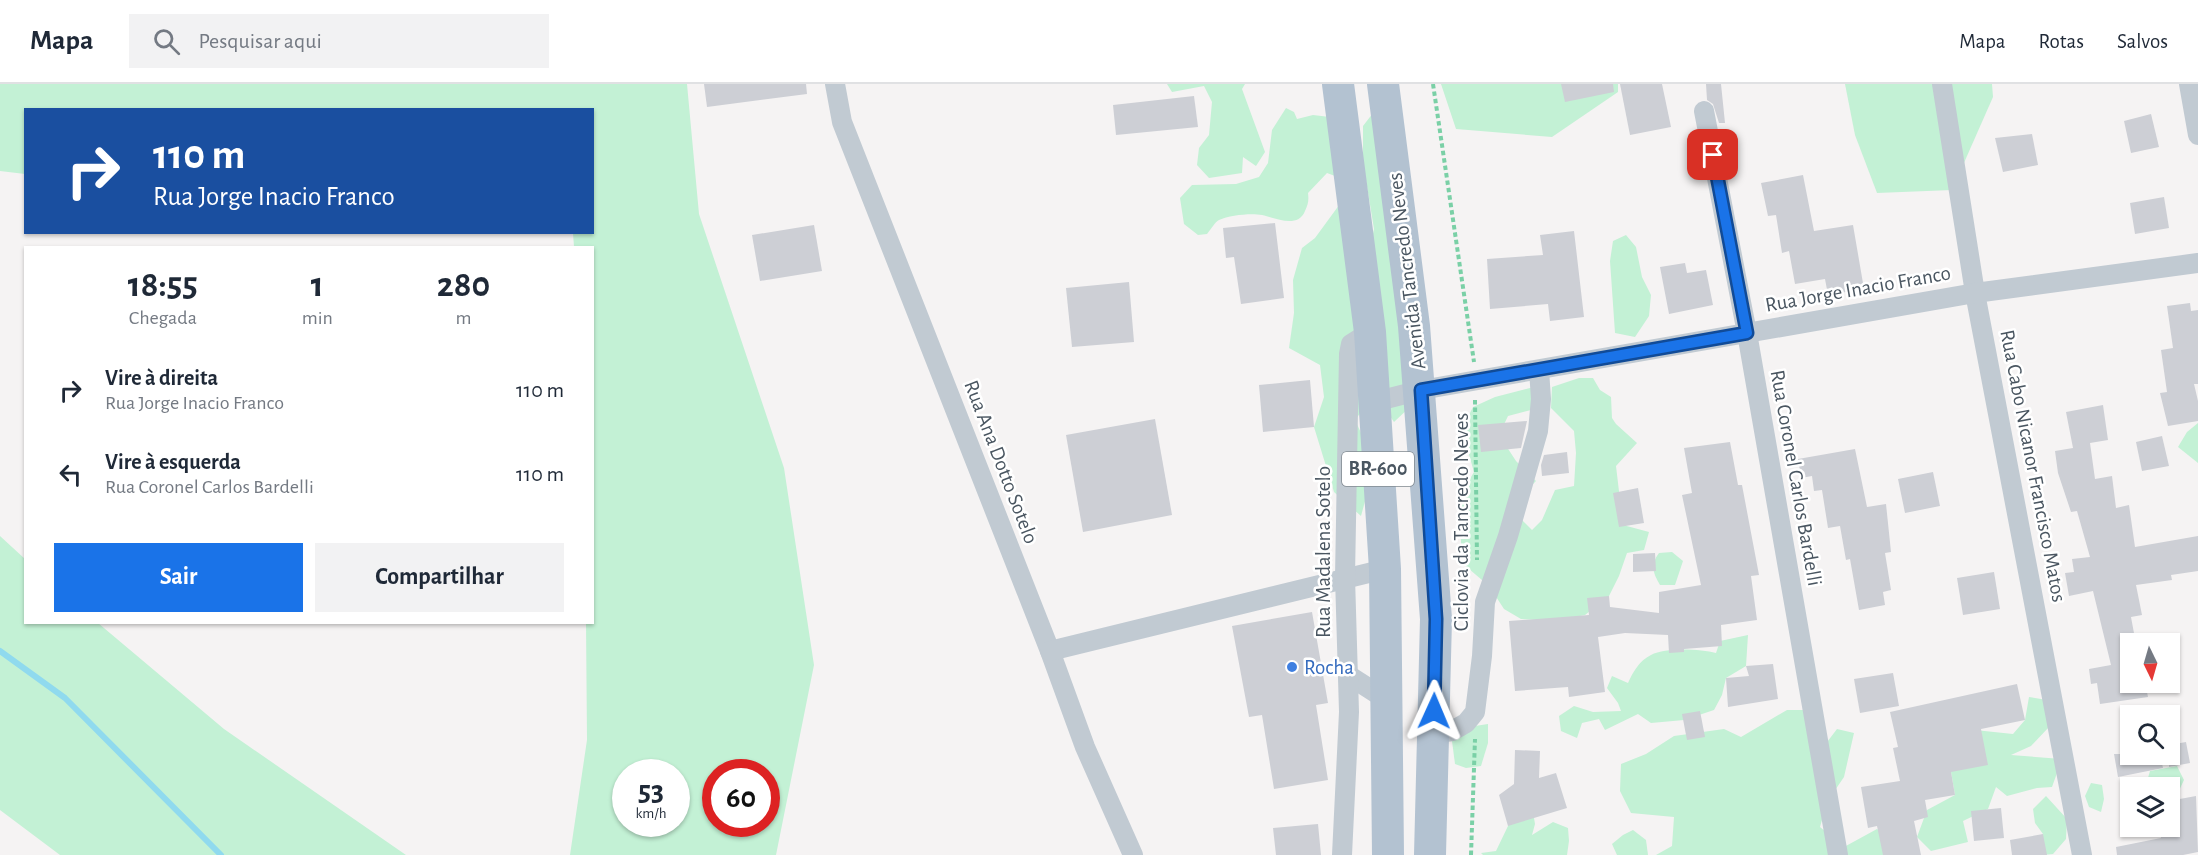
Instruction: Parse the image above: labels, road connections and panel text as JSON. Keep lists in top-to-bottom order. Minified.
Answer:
{"streets":{"main road":["Avenida Tancredo Neves","BR-600"],"street":["Rua Jorge Inacio Franco","Rua Ana Dotto Sotelo","Rua Cabo Nicanor Francisco Matos","Rua Coronel Carlos Bardelli","Rua Madalena Sotelo"],"path":["Ciclovia da Tancredo Neves"]},"crossings":[["Avenida Tancredo Neves","Rua Jorge Inacio Franco"],["Rua Jorge Inacio Franco","Rua Cabo Nicanor Francisco Matos"],["Rua Jorge Inacio Franco","BR-600"],["Rua Jorge Inacio Franco","Rua Coronel Carlos Bardelli"],["Rua Jorge Inacio Franco","Ciclovia da Tancredo Neves"],["BR-600","Rua Madalena Sotelo"]],"places":["Rocha"],"north":"bottom","page":{"header":"Mapa","search":"Pesquisar aqui","nav":["Mapa","Rotas","Salvos"],"turn":["110 m","Rua Jorge Inacio Franco"],"eta":["18:55","Chegada","1","min","280","m"],"list":[{"name":"Vire à direita","note":"Rua Jorge Inacio Franco","value":"110 m"},{"name":"Vire à esquerda","note":"Rua Coronel Carlos Bardelli","value":"110 m"}],"buttons":["Sair","Compartilhar"],"speed":"53 km/h","limit":"60"}}
